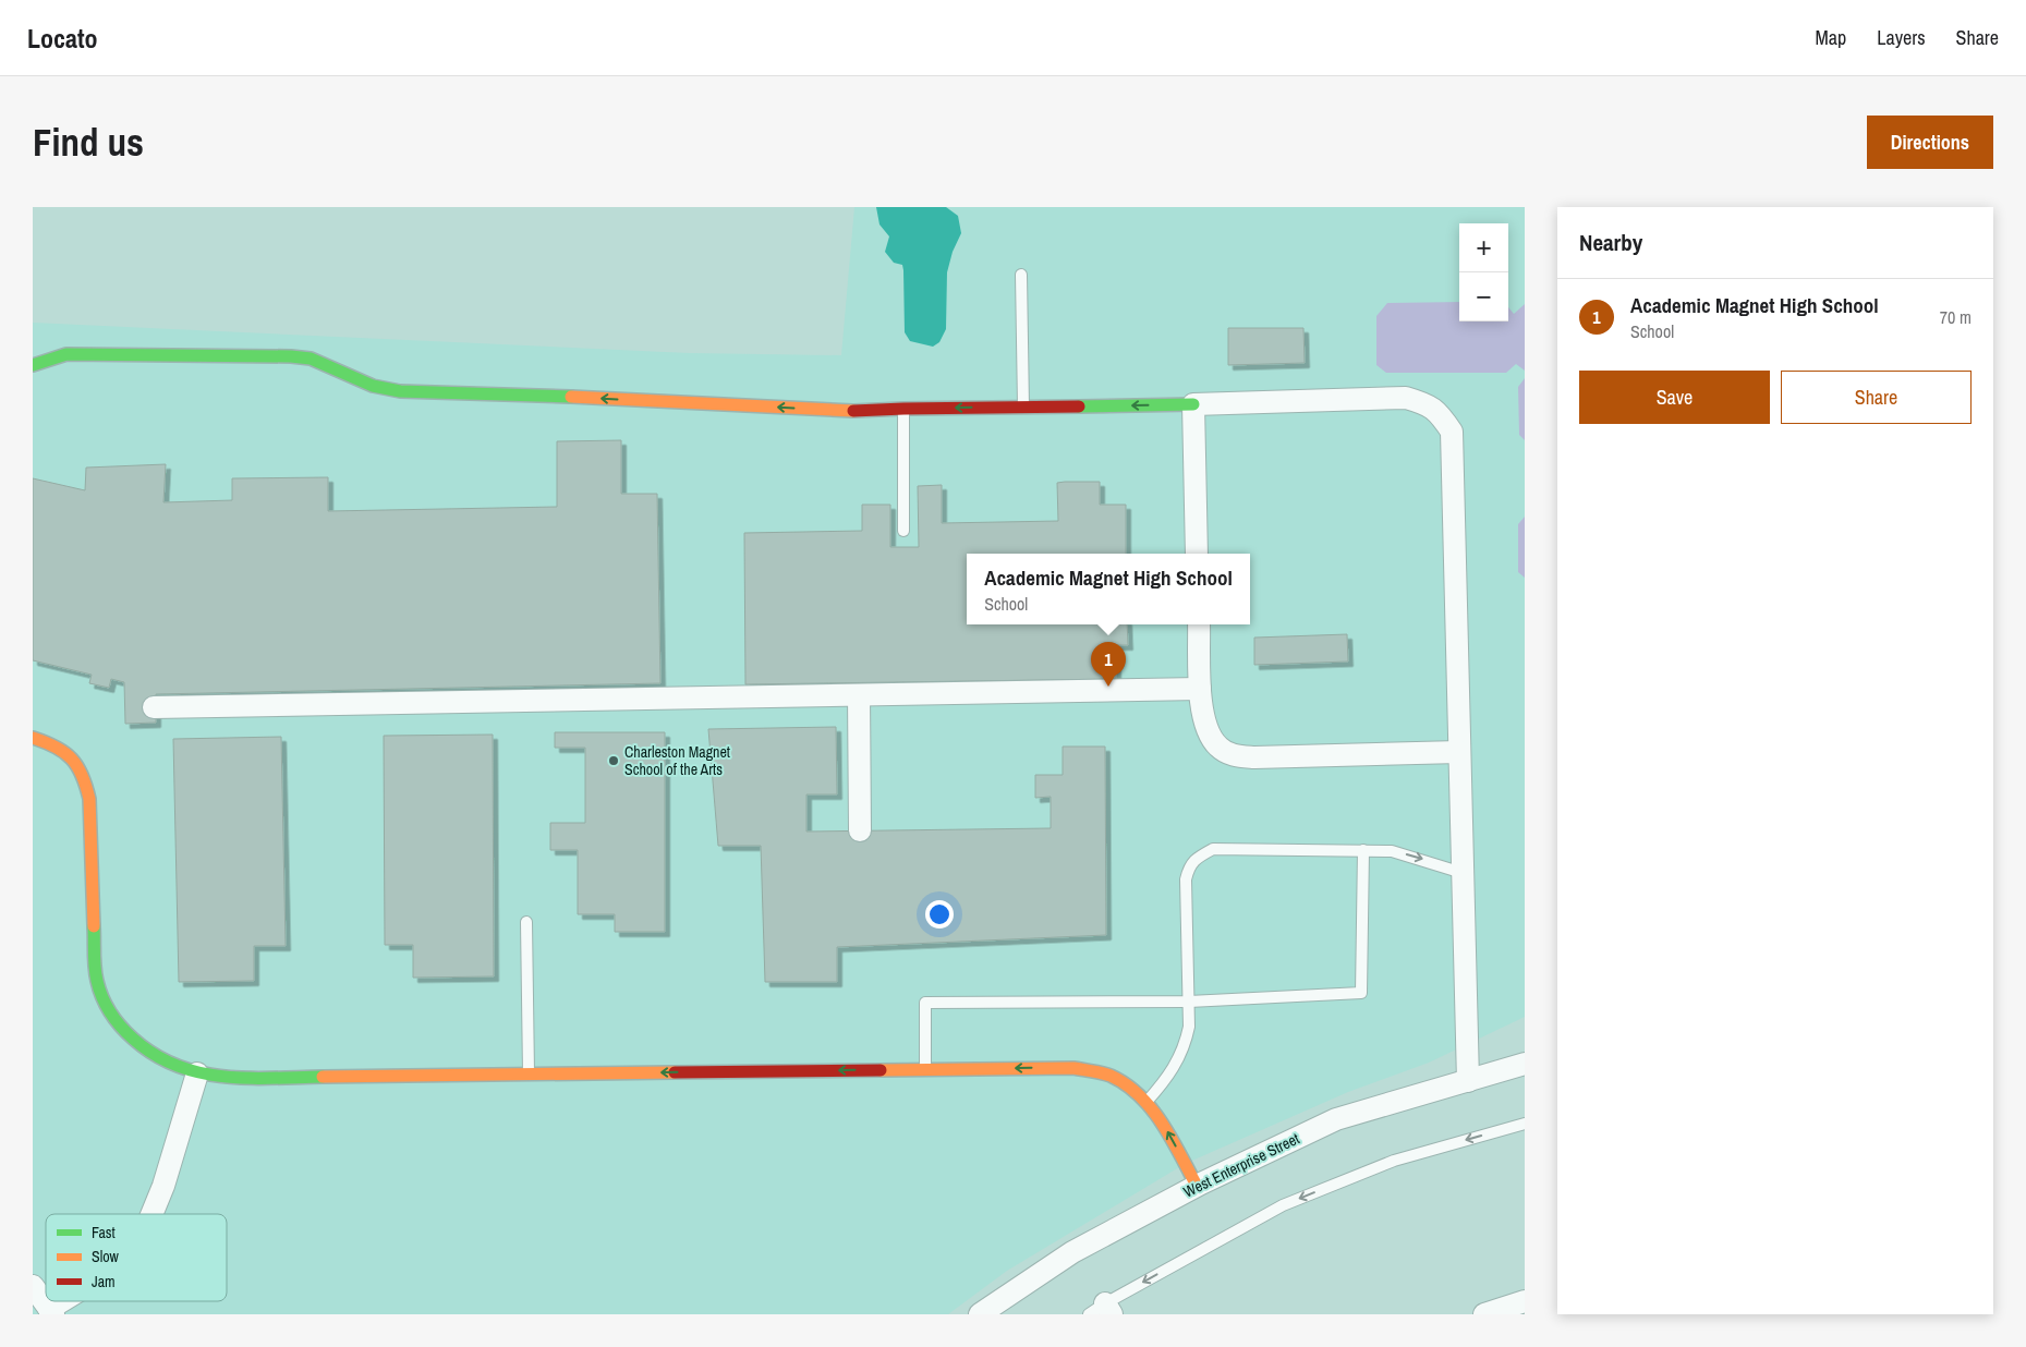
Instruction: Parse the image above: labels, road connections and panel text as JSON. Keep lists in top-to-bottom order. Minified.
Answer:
{"streets":{"street":["West Enterprise Street"]},"places":["Charleston Magnet School of the Arts"],"legend":["Fast","Slow","Jam"],"page":{"header":"Locato","nav":["Map","Layers","Share"],"buttons":["Directions",["Save","Share"]],"title":"Find us","heading":"Nearby","map_buttons":["+","−"],"list":[{"mark":"1","name":"Academic Magnet High School","note":"School","value":"70 m"}],"popup":["Academic Magnet High School","School"],"pins":"1"}}
